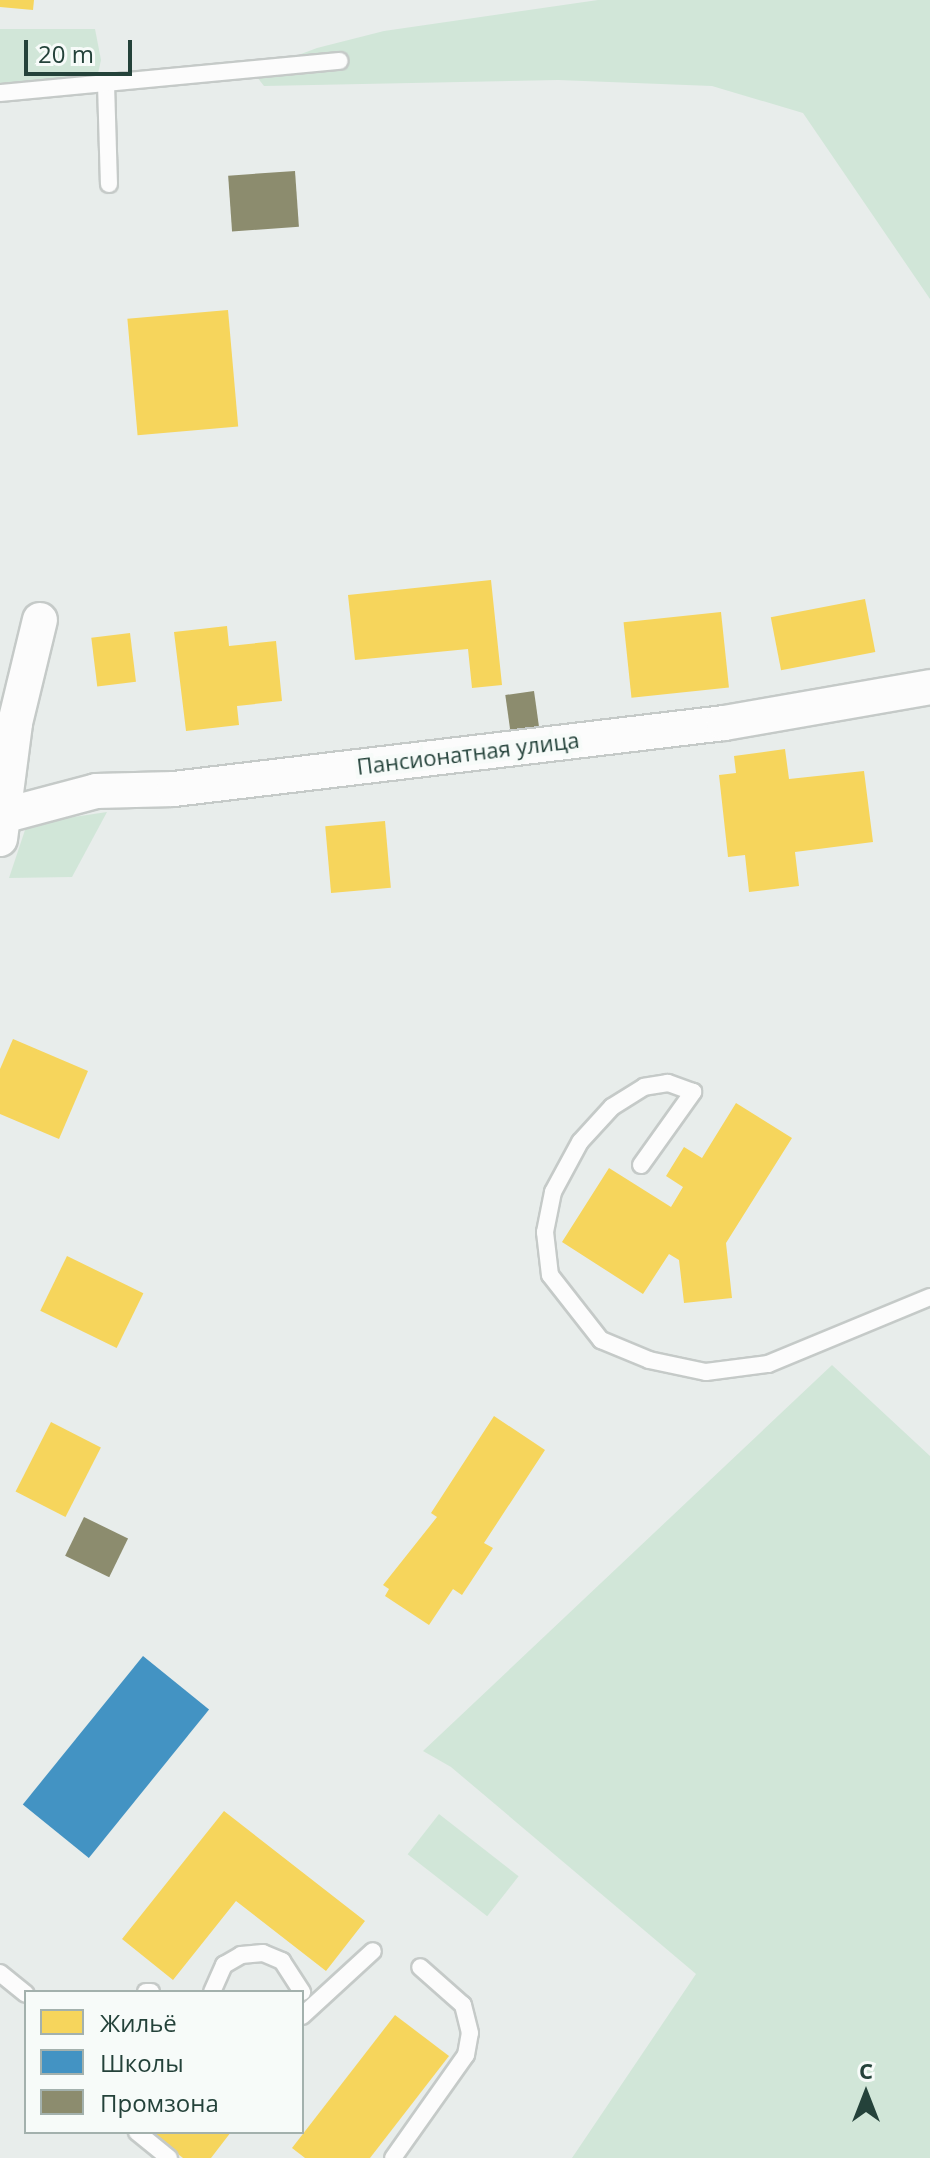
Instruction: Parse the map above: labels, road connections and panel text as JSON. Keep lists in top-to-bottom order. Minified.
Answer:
{"streets":{"street":["Пансионатная улица"]},"legend":["Жильё","Школы","Промзона"],"scale_bar":"20 m","north":"top"}
